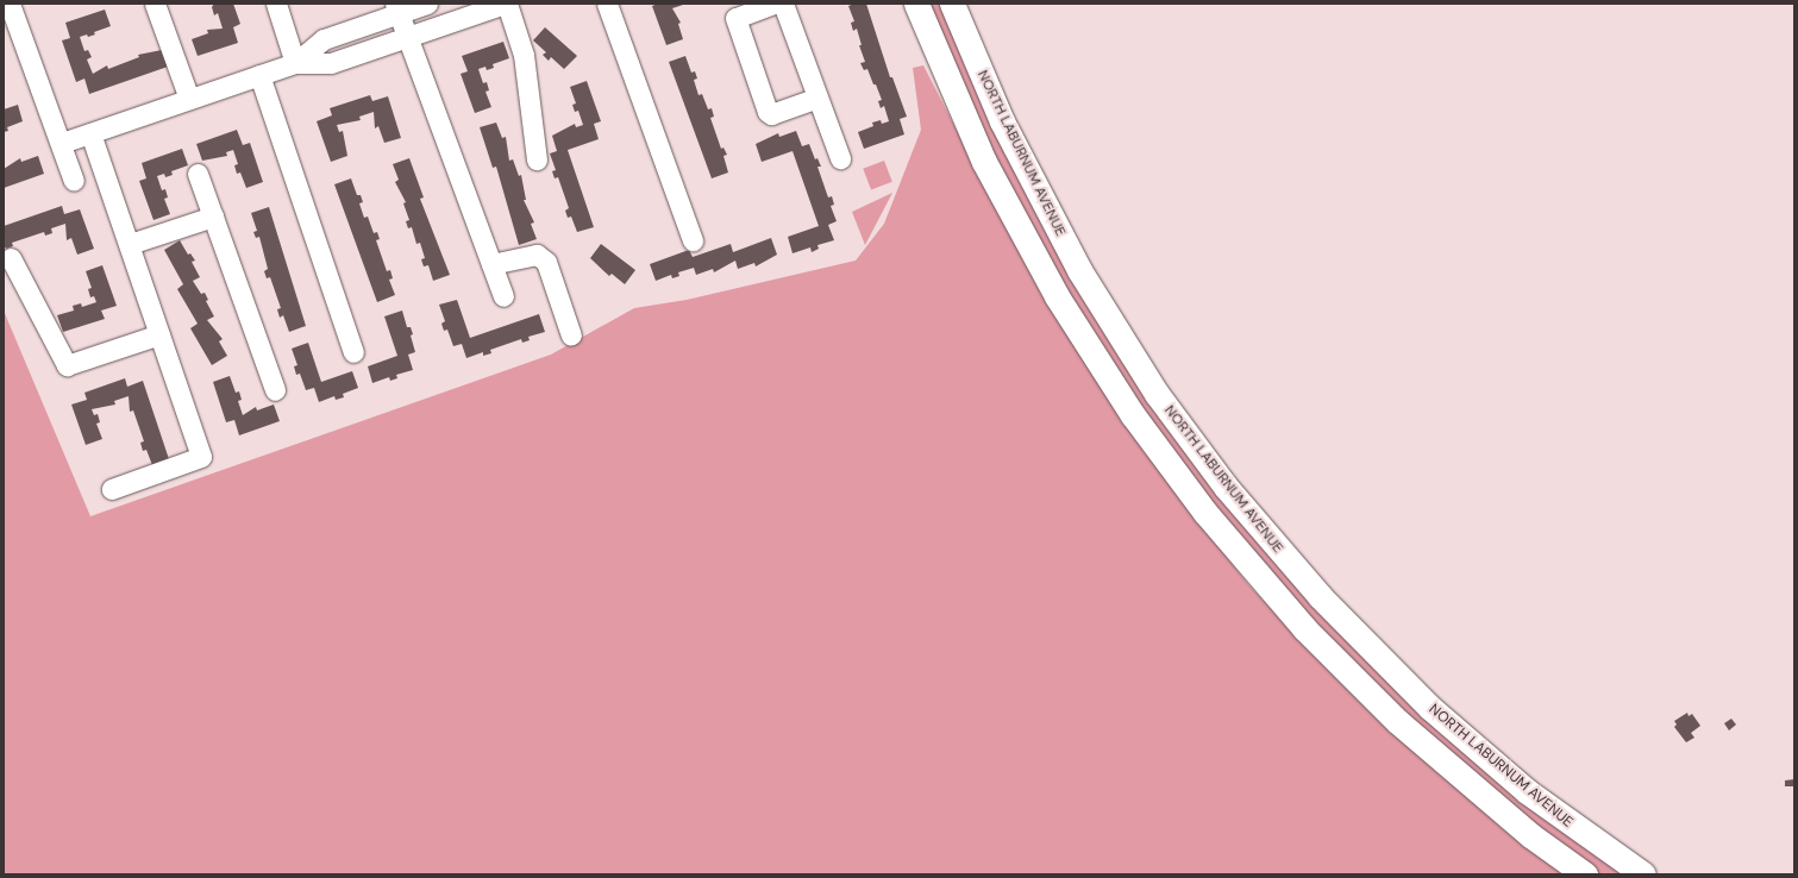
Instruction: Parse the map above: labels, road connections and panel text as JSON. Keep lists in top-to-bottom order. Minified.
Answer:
{"streets":{"main road":["NORTH LABURNUM AVENUE"]}}
